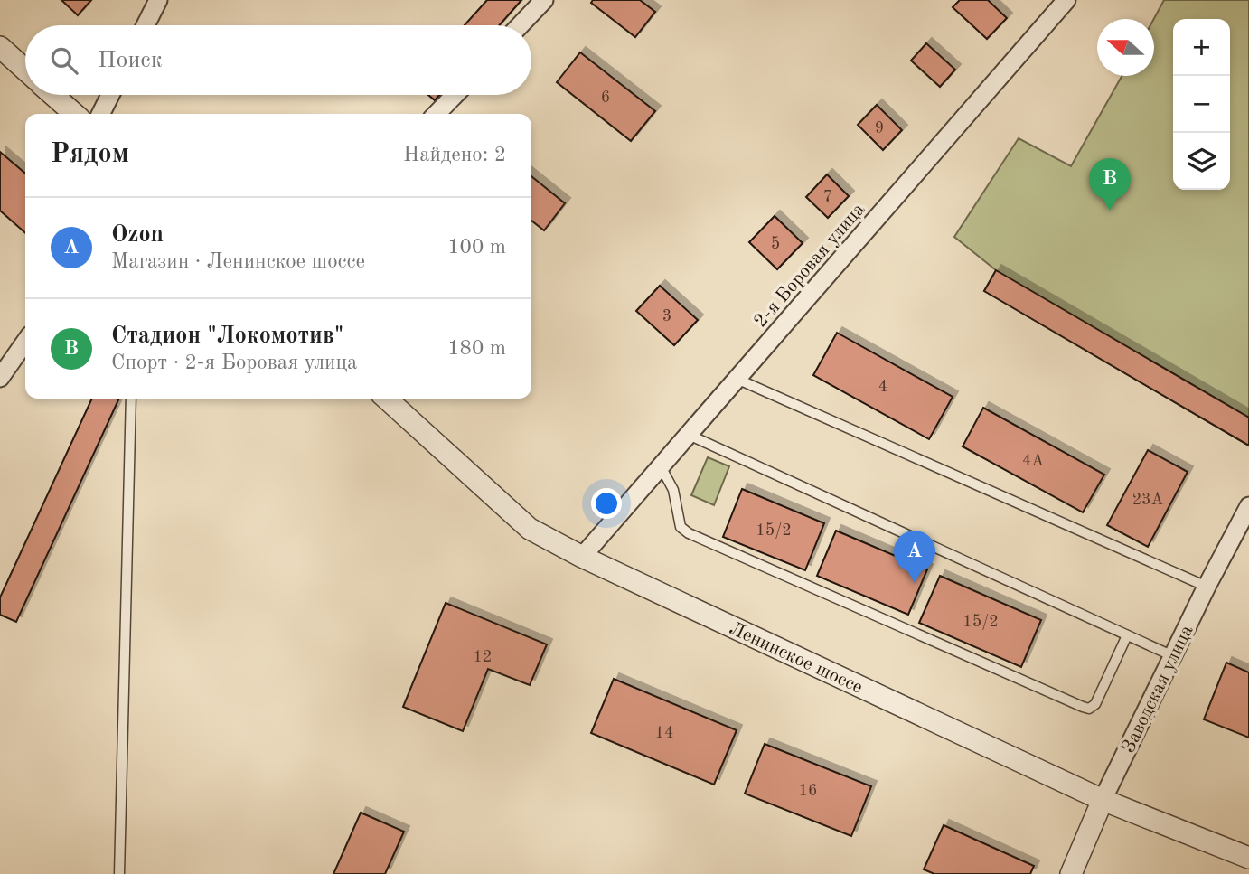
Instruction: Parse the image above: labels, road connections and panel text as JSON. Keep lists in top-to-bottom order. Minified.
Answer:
{"streets":{"street":["2-я Боровая улица","Ленинское шоссе","Заводская улица"]},"crossings":[["2-я Боровая улица","Ленинское шоссе"],["Ленинское шоссе","Заводская улица"]],"house_numbers":["6","9","7","5","3","4","4А","23А","15/2","15/2","12","14","16"],"north":"left","page":{"map_buttons":["+","−"],"search":"Поиск","heading":["Рядом","Найдено: 2"],"pins":["B","A"],"list":[{"mark":"A","name":"Ozon","note":"Магазин · Ленинское шоссе","value":"100 m"},{"mark":"B","name":"Стадион \"Локомотив\"","note":"Спорт · 2-я Боровая улица","value":"180 m"}]}}
